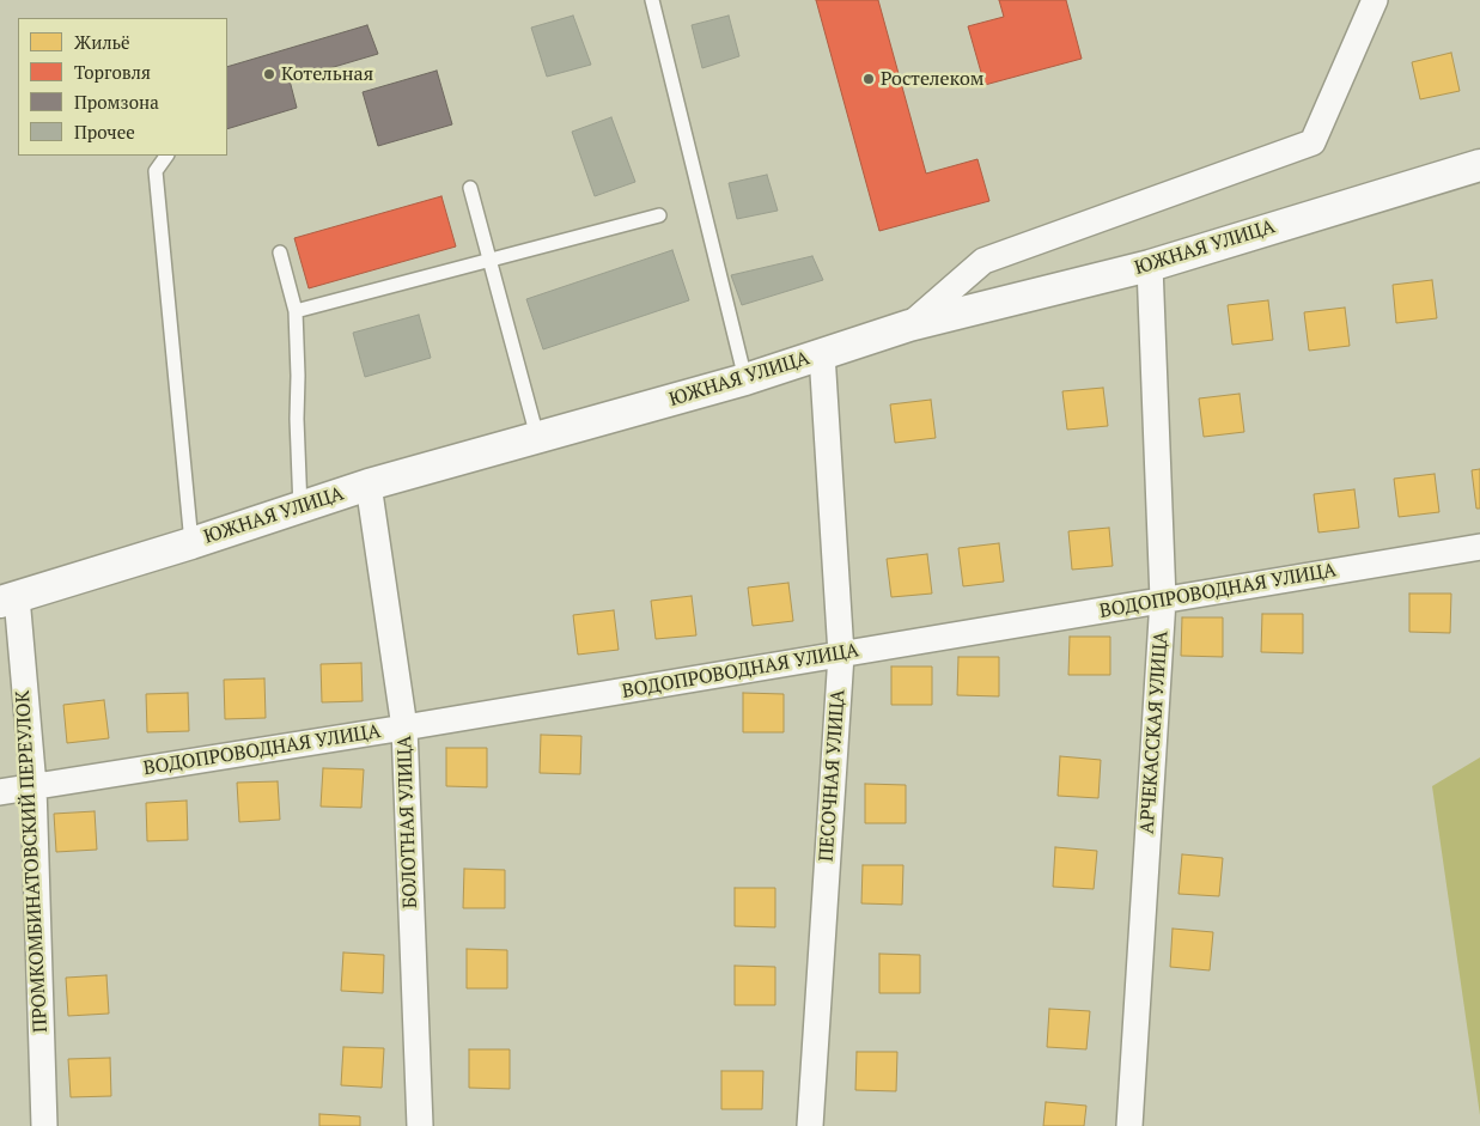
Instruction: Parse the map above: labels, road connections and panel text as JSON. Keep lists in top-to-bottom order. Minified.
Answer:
{"streets":{"street":["ЮЖНАЯ УЛИЦА","ВОДОПРОВОДНАЯ УЛИЦА","АРЧЕКАССКАЯ УЛИЦА","ПЕСОЧНАЯ УЛИЦА","БОЛОТНАЯ УЛИЦА","ПРОМКОМБИНАТОВСКИЙ ПЕРЕУЛОК"]},"crossings":[["ЮЖНАЯ УЛИЦА","АРЧЕКАССКАЯ УЛИЦА"],["ЮЖНАЯ УЛИЦА","ПЕСОЧНАЯ УЛИЦА"],["ЮЖНАЯ УЛИЦА","БОЛОТНАЯ УЛИЦА"],["ЮЖНАЯ УЛИЦА","ПРОМКОМБИНАТОВСКИЙ ПЕРЕУЛОК"],["ВОДОПРОВОДНАЯ УЛИЦА","АРЧЕКАССКАЯ УЛИЦА"],["ВОДОПРОВОДНАЯ УЛИЦА","ПЕСОЧНАЯ УЛИЦА"],["ВОДОПРОВОДНАЯ УЛИЦА","БОЛОТНАЯ УЛИЦА"],["ВОДОПРОВОДНАЯ УЛИЦА","ПРОМКОМБИНАТОВСКИЙ ПЕРЕУЛОК"]],"places":["Котельная","Ростелеком"],"legend":["Жильё","Торговля","Промзона","Прочее"]}
